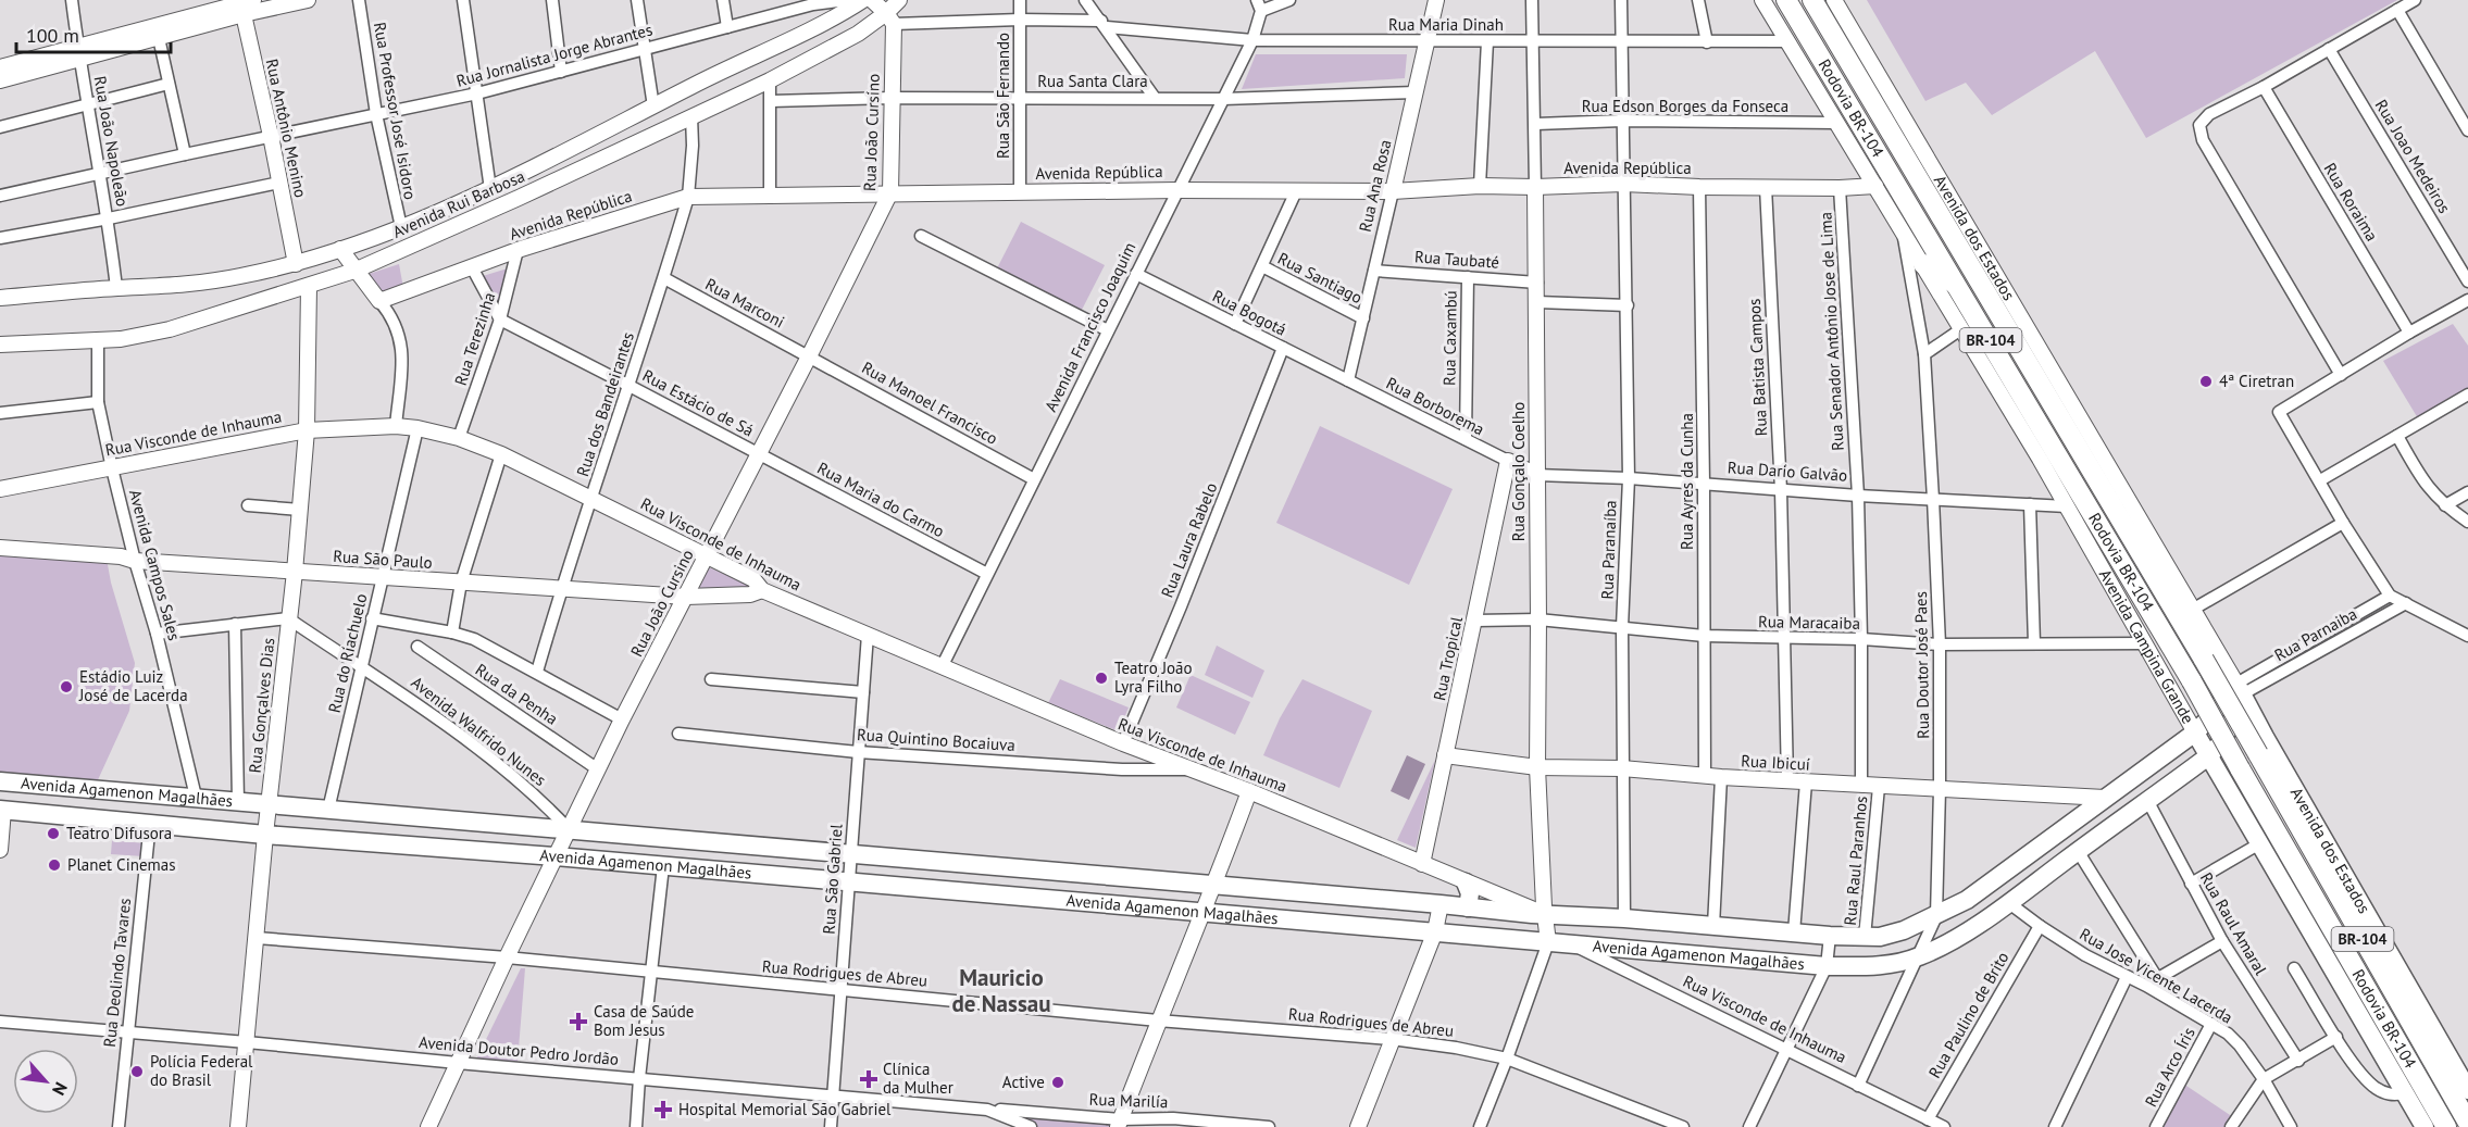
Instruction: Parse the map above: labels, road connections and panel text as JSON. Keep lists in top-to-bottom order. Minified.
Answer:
{"streets":{"highway":["Rodovia BR-104","BR-104"],"main road":["Avenida dos Estados","Avenida Campina Grande","Avenida Agamenon Magalhães"],"street":["Rua Maria Dinah","Rua Jornalista Jorge Abrantes","Rua Santa Clara","Rua São Fernando","Rua Edson Borges da Fonseca","Rua Professor José Isidoro","Rua Antônio Menino","Rua João Cursino","Rua João Napoleão","Rua Joao Medeiros","Avenida República","Rua Ana Rosa","Rua Roraima","Avenida Rui Barbosa","Rua Taubaté","Rua Santiago","Rua Marconi","Rua Bogotá","Avenida Francisco Joaquim","Rua Senador Antônio Jose de Lima","Rua Caxambú","Rua Terezinha","Rua Batista Campos","Rua Estácio de Sá","Rua Manoel Francisco","Rua dos Bandeirantes","Rua Borborema","Rua Visconde de Inhauma","Rua Gonçalo Coelho","Rua Dario Galvão","Rua Ayres da Cunha","Rua Maria do Carmo","Rua Laura Rabelo","Rua Paranaíba","Rua São Paulo","Avenida Campos Sales","Rua Maracaiba","Rua Parnaiba","Rua do Riachuelo","Rua Tropical","Rua Doutor José Paes","Rua da Penha","Rua Gonçalves Dias","Avenida Walfrido Nunes","Rua Quintino Bocaiuva","Rua Ibicuí","Rua Raul Paranhos","Rua São Gabriel","Rua Raul Amaral","Rua Deolindo Tavares","Rua Rodrigues de Abreu","Rua Jose Vicente Lacerda","Rua Paulino de Brito","Avenida Doutor Pedro Jordão","Rua Arco Íris","Rua Marilía"]},"crossings":[["Rua Maria Dinah","Rua São Fernando"],["Rua Maria Dinah","Rua João Cursino"],["Rua Maria Dinah","Rua Ana Rosa"],["Rua Maria Dinah","Avenida Rui Barbosa"],["Rua Maria Dinah","Avenida Francisco Joaquim"],["Rua Maria Dinah","Rua Gonçalo Coelho"],["Rua Maria Dinah","Rua Paranaíba"],["Rua Maria Dinah","Avenida Campina Grande"],["Rua Jornalista Jorge Abrantes","Rua Professor José Isidoro"],["Rua Jornalista Jorge Abrantes","Rua Antônio Menino"],["Rua Jornalista Jorge Abrantes","Rua João Napoleão"],["Rua Santa Clara","Rua São Fernando"],["Rua Santa Clara","Rua João Cursino"],["Rua Santa Clara","Rua Ana Rosa"],["Rua Santa Clara","Avenida Francisco Joaquim"],["Rua São Fernando","Avenida República"],["Rua Edson Borges da Fonseca","Rua Gonçalo Coelho"],["Rua Edson Borges da Fonseca","Rua Paranaíba"],["Rua Edson Borges da Fonseca","Avenida Campina Grande"],["Rodovia BR-104","Avenida dos Estados"],["Rua Professor José Isidoro","Avenida Rui Barbosa"],["Rua Antônio Menino","Avenida Rui Barbosa"],["Rua João Cursino","Avenida República"],["Rua João Cursino","Avenida Rui Barbosa"],["Rua João Cursino","Rua Marconi"],["Rua João Cursino","Rua Estácio de Sá"],["Rua João Cursino","Rua Manoel Francisco"],["Rua João Cursino","Rua Visconde de Inhauma"],["Rua João Cursino","Rua Maria do Carmo"],["Rua João Cursino","Rua São Paulo"],["Rua João Cursino","Rua da Penha"],["Rua João Cursino","Avenida Walfrido Nunes"],["Rua João Cursino","Avenida Agamenon Magalhães"],["Rua João Cursino","Rua Rodrigues de Abreu"],["Rua João Cursino","Avenida Doutor Pedro Jordão"],["Rua João Napoleão","Avenida Rui Barbosa"],["Avenida República","Rua Ana Rosa"],["Avenida República","Avenida Francisco Joaquim"],["Avenida República","Rua Senador Antônio Jose de Lima"],["Avenida República","Rua Terezinha"],["Avenida República","Rua Batista Campos"],["Avenida República","Rua dos Bandeirantes"],["Avenida República","Rua Gonçalo Coelho"],["Avenida República","Rua Ayres da Cunha"],["Avenida República","Rua Paranaíba"],["Avenida República","Avenida Campina Grande"],["Rua Ana Rosa","Rua Taubaté"],["Rua Ana Rosa","Rua Santiago"],["Rua Ana Rosa","Rua Bogotá"],["Rua Ana Rosa","Rua Borborema"],["Avenida Rui Barbosa","Rua dos Bandeirantes"],["Avenida Rui Barbosa","Avenida Campos Sales"],["Avenida Rui Barbosa","Rua Gonçalves Dias"],["Avenida dos Estados","Rua Parnaiba"],["Avenida dos Estados","Avenida Agamenon Magalhães"],["Rua Taubaté","Rua Caxambú"],["Rua Taubaté","Rua Gonçalo Coelho"],["Rua Marconi","Rua Manoel Francisco"],["Rua Marconi","Rua dos Bandeirantes"],["Rua Bogotá","Avenida Francisco Joaquim"],["Rua Bogotá","Rua Borborema"],["Rua Bogotá","Rua Laura Rabelo"],["Avenida Francisco Joaquim","Rua Manoel Francisco"],["Avenida Francisco Joaquim","Rua Visconde de Inhauma"],["Avenida Francisco Joaquim","Rua Maria do Carmo"],["Rua Senador Antônio Jose de Lima","Rua Dario Galvão"],["Rua Senador Antônio Jose de Lima","Rua Maracaiba"],["Rua Senador Antônio Jose de Lima","Rua Ibicuí"],["Rua Caxambú","Rua Borborema"],["Rua Terezinha","Rua Estácio de Sá"],["Rua Terezinha","Rua Visconde de Inhauma"],["Rua Batista Campos","Rua Dario Galvão"],["Rua Batista Campos","Rua Maracaiba"],["Rua Batista Campos","Rua Ibicuí"],["Rua Estácio de Sá","Rua dos Bandeirantes"],["Rua Estácio de Sá","Rua Maria do Carmo"],["Rua dos Bandeirantes","Rua Visconde de Inhauma"],["Rua dos Bandeirantes","Rua São Paulo"],["Rua Borborema","Rua Dario Galvão"],["Rua Borborema","Rua Tropical"],["Rua Visconde de Inhauma","Rua Gonçalo Coelho"],["Rua Visconde de Inhauma","Rua Laura Rabelo"],["Rua Visconde de Inhauma","Rua São Paulo"],["Rua Visconde de Inhauma","Avenida Campos Sales"],["Rua Visconde de Inhauma","Rua do Riachuelo"],["Rua Visconde de Inhauma","Rua Tropical"],["Rua Visconde de Inhauma","Rua Doutor José Paes"],["Rua Visconde de Inhauma","Rua Gonçalves Dias"],["Rua Visconde de Inhauma","Rua Quintino Bocaiuva"],["Rua Visconde de Inhauma","Avenida Agamenon Magalhães"],["Rua Visconde de Inhauma","Rua São Gabriel"],["Rua Visconde de Inhauma","Rua Paulino de Brito"],["Rua Gonçalo Coelho","Rua Dario Galvão"],["Rua Gonçalo Coelho","Rua Maracaiba"],["Rua Gonçalo Coelho","Rua Ibicuí"],["Rua Gonçalo Coelho","Avenida Agamenon Magalhães"],["Rua Dario Galvão","Rua Ayres da Cunha"],["Rua Dario Galvão","Rua Paranaíba"],["Rua Dario Galvão","Avenida Campina Grande"],["Rua Dario Galvão","Rua Tropical"],["Rua Dario Galvão","Rua Doutor José Paes"],["Rua Ayres da Cunha","Rua Maracaiba"],["Rua Ayres da Cunha","Rua Ibicuí"],["Rua Paranaíba","Rua Maracaiba"],["Rua Paranaíba","Rua Ibicuí"],["Rua Paranaíba","Avenida Agamenon Magalhães"],["Rua São Paulo","Avenida Campos Sales"],["Rua São Paulo","Rua do Riachuelo"],["Rua São Paulo","Rua Gonçalves Dias"],["Avenida Campos Sales","Avenida Agamenon Magalhães"],["Rua Maracaiba","Avenida Campina Grande"],["Rua Maracaiba","Rua Tropical"],["Rua Maracaiba","Rua Doutor José Paes"],["Rua Parnaiba","Avenida Agamenon Magalhães"],["Avenida Campina Grande","Rua Doutor José Paes"],["Avenida Campina Grande","Avenida Agamenon Magalhães"],["Rua do Riachuelo","Avenida Walfrido Nunes"],["Rua do Riachuelo","Avenida Agamenon Magalhães"],["Rua Tropical","Rua Ibicuí"],["Rua Doutor José Paes","Rua Ibicuí"],["Rua Doutor José Paes","Avenida Agamenon Magalhães"],["Rua Gonçalves Dias","Avenida Walfrido Nunes"],["Rua Gonçalves Dias","Avenida Agamenon Magalhães"],["Rua Gonçalves Dias","Rua Rodrigues de Abreu"],["Rua Gonçalves Dias","Avenida Doutor Pedro Jordão"],["Avenida Walfrido Nunes","Avenida Agamenon Magalhães"],["Rua Quintino Bocaiuva","Rua São Gabriel"],["Rua Ibicuí","Avenida Agamenon Magalhães"],["Rua Ibicuí","Rua Raul Paranhos"],["Avenida Agamenon Magalhães","Rua Raul Paranhos"],["Avenida Agamenon Magalhães","Rua São Gabriel"],["Avenida Agamenon Magalhães","Rua Raul Amaral"],["Avenida Agamenon Magalhães","Rua Deolindo Tavares"],["Avenida Agamenon Magalhães","Rua Jose Vicente Lacerda"],["Rua São Gabriel","Rua Rodrigues de Abreu"],["Rua São Gabriel","Avenida Doutor Pedro Jordão"],["Rua Deolindo Tavares","Avenida Doutor Pedro Jordão"],["Rua Jose Vicente Lacerda","Rua Paulino de Brito"],["Rua Jose Vicente Lacerda","Rua Arco Íris"],["Avenida Doutor Pedro Jordão","Rua Marilía"]],"districts":["Mauricio de Nassau"],"places":{"other":["4ª Ciretran","Teatro João Lyra Filho","Estádio Luiz José de Lacerda","Teatro Difusora","Planet Cinemas","Polícia Federal do Brasil","Active"],"health":["Casa de Saúde Bom Jesus","Clínica da Mulher","Hospital Memorial São Gabriel"]},"scale_bar":"100 m","north":"bottom right"}
